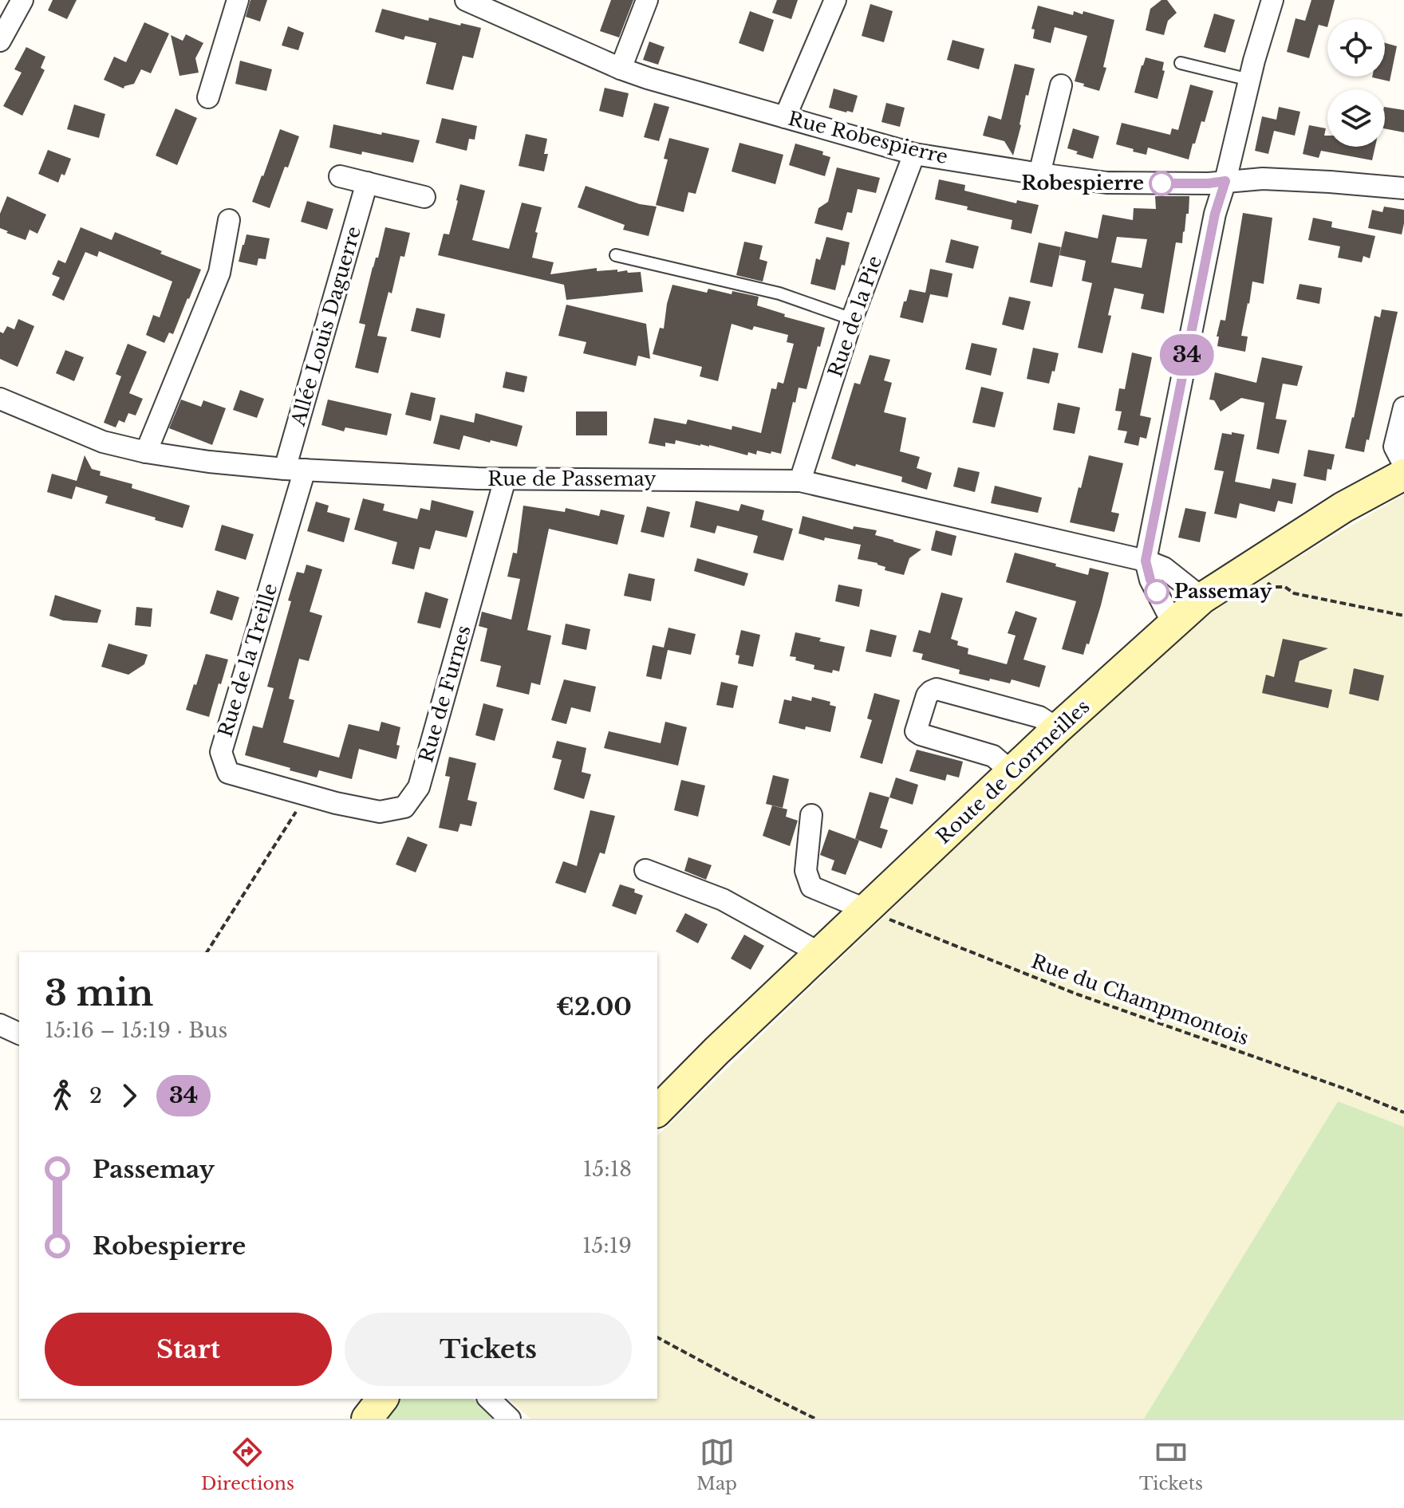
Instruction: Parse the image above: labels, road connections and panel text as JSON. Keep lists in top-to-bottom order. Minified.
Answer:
{"streets":{"main road":["Route de Cormeilles"],"street":["Rue Robespierre","Rue de la Pie","Allée Louis Daguerre","Rue de Passemay","Rue de la Treille","Rue de Furnes"],"path":["Rue du Champmontois"]},"crossings":[["Rue Robespierre","Rue de la Pie"],["Rue de la Pie","Rue de Passemay"],["Allée Louis Daguerre","Rue de Passemay"],["Allée Louis Daguerre","Rue de la Treille"],["Rue de Passemay","Rue de la Treille"],["Rue de Passemay","Rue de Furnes"],["Rue de Passemay","Route de Cormeilles"],["Rue de la Treille","Rue de Furnes"],["Route de Cormeilles","Rue du Champmontois"]],"places":["Robespierre","Passemay"],"lines":["bus line 34"],"page":{"on_map":"34","heading":["3 min","15:16 – 15:19 · Bus","€2.00"],"legs":["2","34"],"list":[{"name":"Passemay","value":"15:18"},{"name":"Robespierre","value":"15:19"}],"buttons":["Start","Tickets"],"tabs":["Directions","Map","Tickets"]}}
